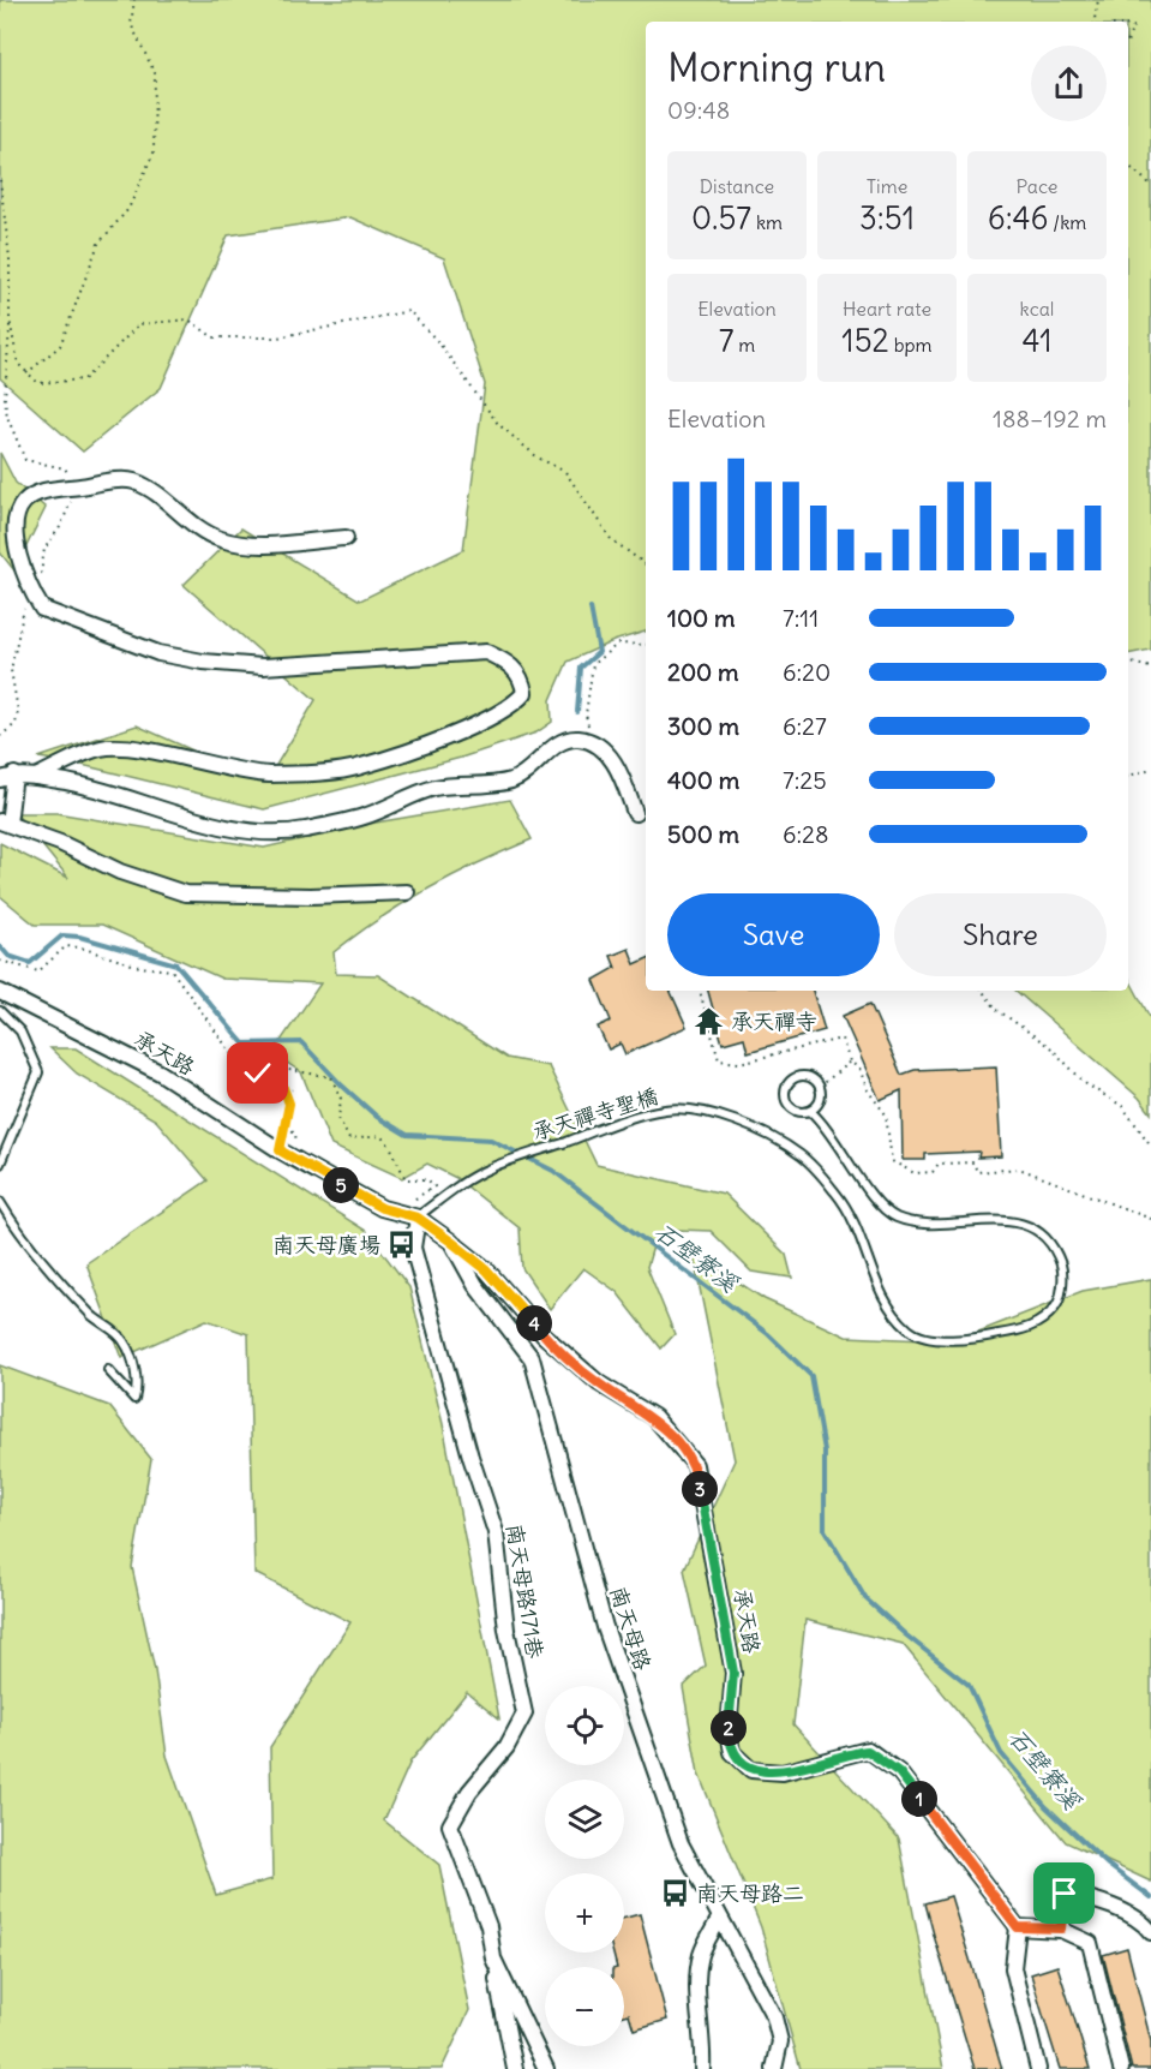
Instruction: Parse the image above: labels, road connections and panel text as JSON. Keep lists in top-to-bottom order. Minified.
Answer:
{"streets":{"street":["承天路","南天母路171巷","南天母路"],"lane":["承天禪寺聖橋"]},"crossings":[["承天路","承天禪寺聖橋"],["承天路","南天母路171巷"],["承天路","南天母路"],["承天禪寺聖橋","南天母路171巷"],["承天禪寺聖橋","南天母路"],["南天母路171巷","南天母路"]],"water":["石壁寮溪"],"places":{"temple":["承天禪寺"],"bus stop":["南天母廣場","南天母路二"]},"page":{"heading":["Morning run","09:48"],"stats":[["Distance","0.57 km"],["Time","3:51"],["Pace","6:46 /km"],["Elevation","7 m"],["Heart rate","152 bpm"],["kcal","41"]],"chart":["Elevation","188–192 m"],"list":[{"name":"100 m","note":"7:11"},{"name":"200 m","note":"6:20"},{"name":"300 m","note":"6:27"},{"name":"400 m","note":"7:25"},{"name":"500 m","note":"6:28"}],"buttons":["Save","Share"],"pins":["5","4","3","2","1"],"map_buttons":["+","−"]}}
